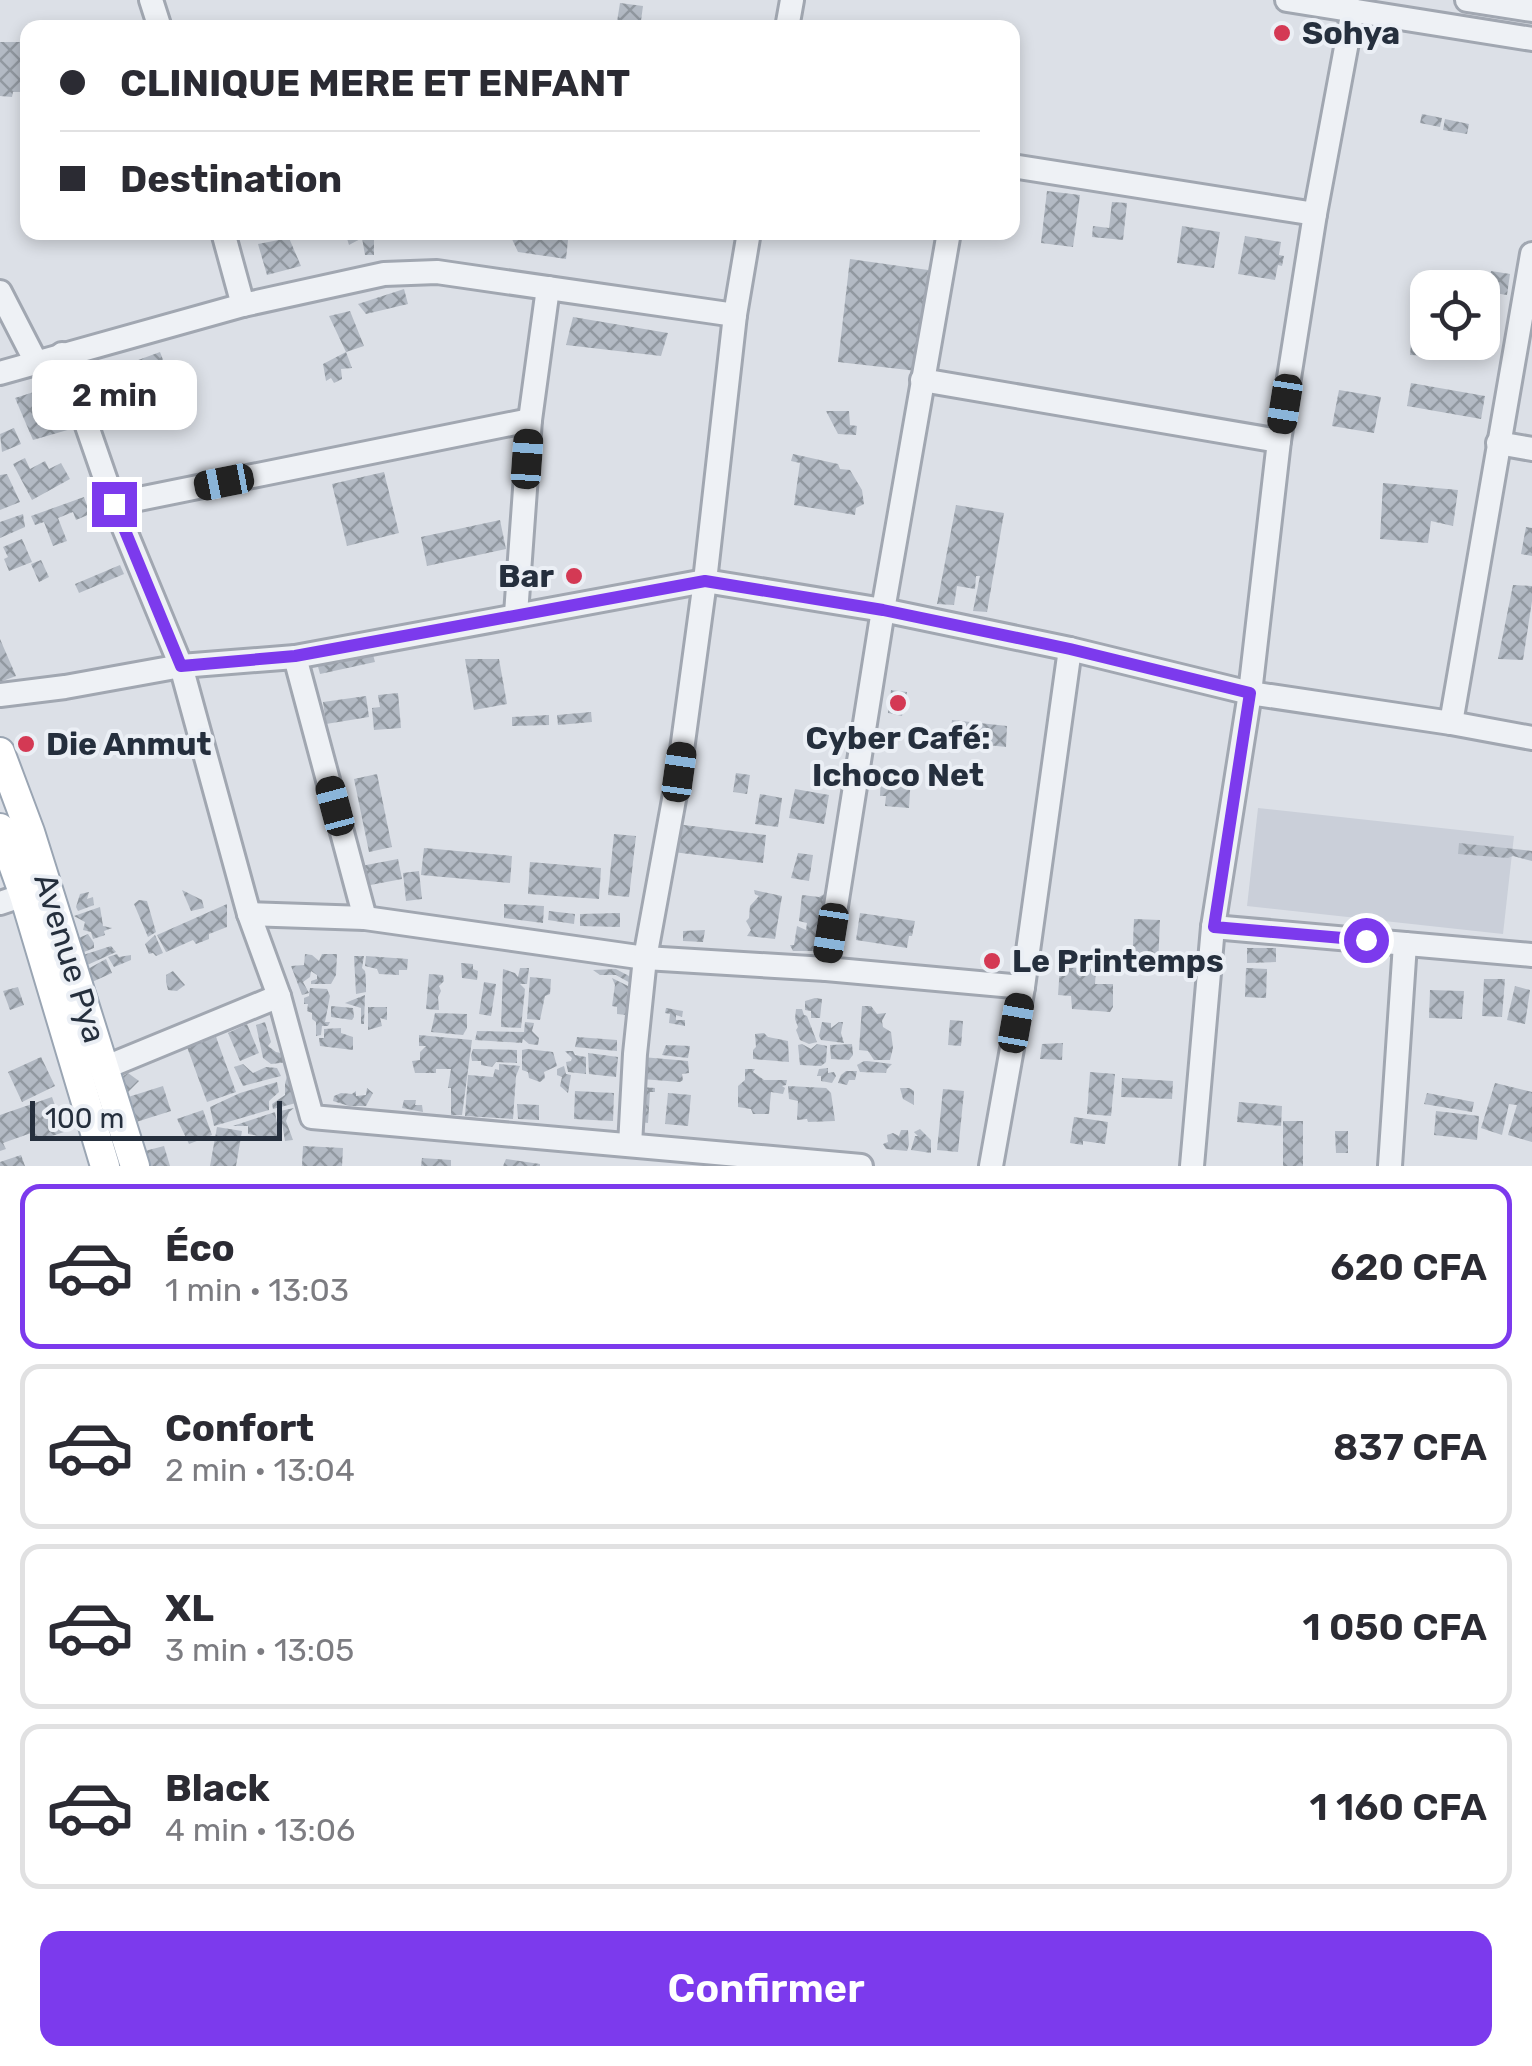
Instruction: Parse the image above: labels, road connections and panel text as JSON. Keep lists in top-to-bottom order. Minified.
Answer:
{"streets":{"main road":["Avenue Pya"]},"places":["Sohya","Bar","Cyber Café: Ichoco Net","Die Anmut","Le Printemps"],"scale_bar":"100 m","page":{"banner":["CLINIQUE MERE ET ENFANT","Destination"],"bubble":"2 min","scale":"100 m","list":[{"name":"Éco","note":"1 min · 13:03","value":"620 CFA"},{"name":"Confort","note":"2 min · 13:04","value":"837 CFA"},{"name":"XL","note":"3 min · 13:05","value":"1 050 CFA"},{"name":"Black","note":"4 min · 13:06","value":"1 160 CFA"}],"buttons":"Confirmer"}}
